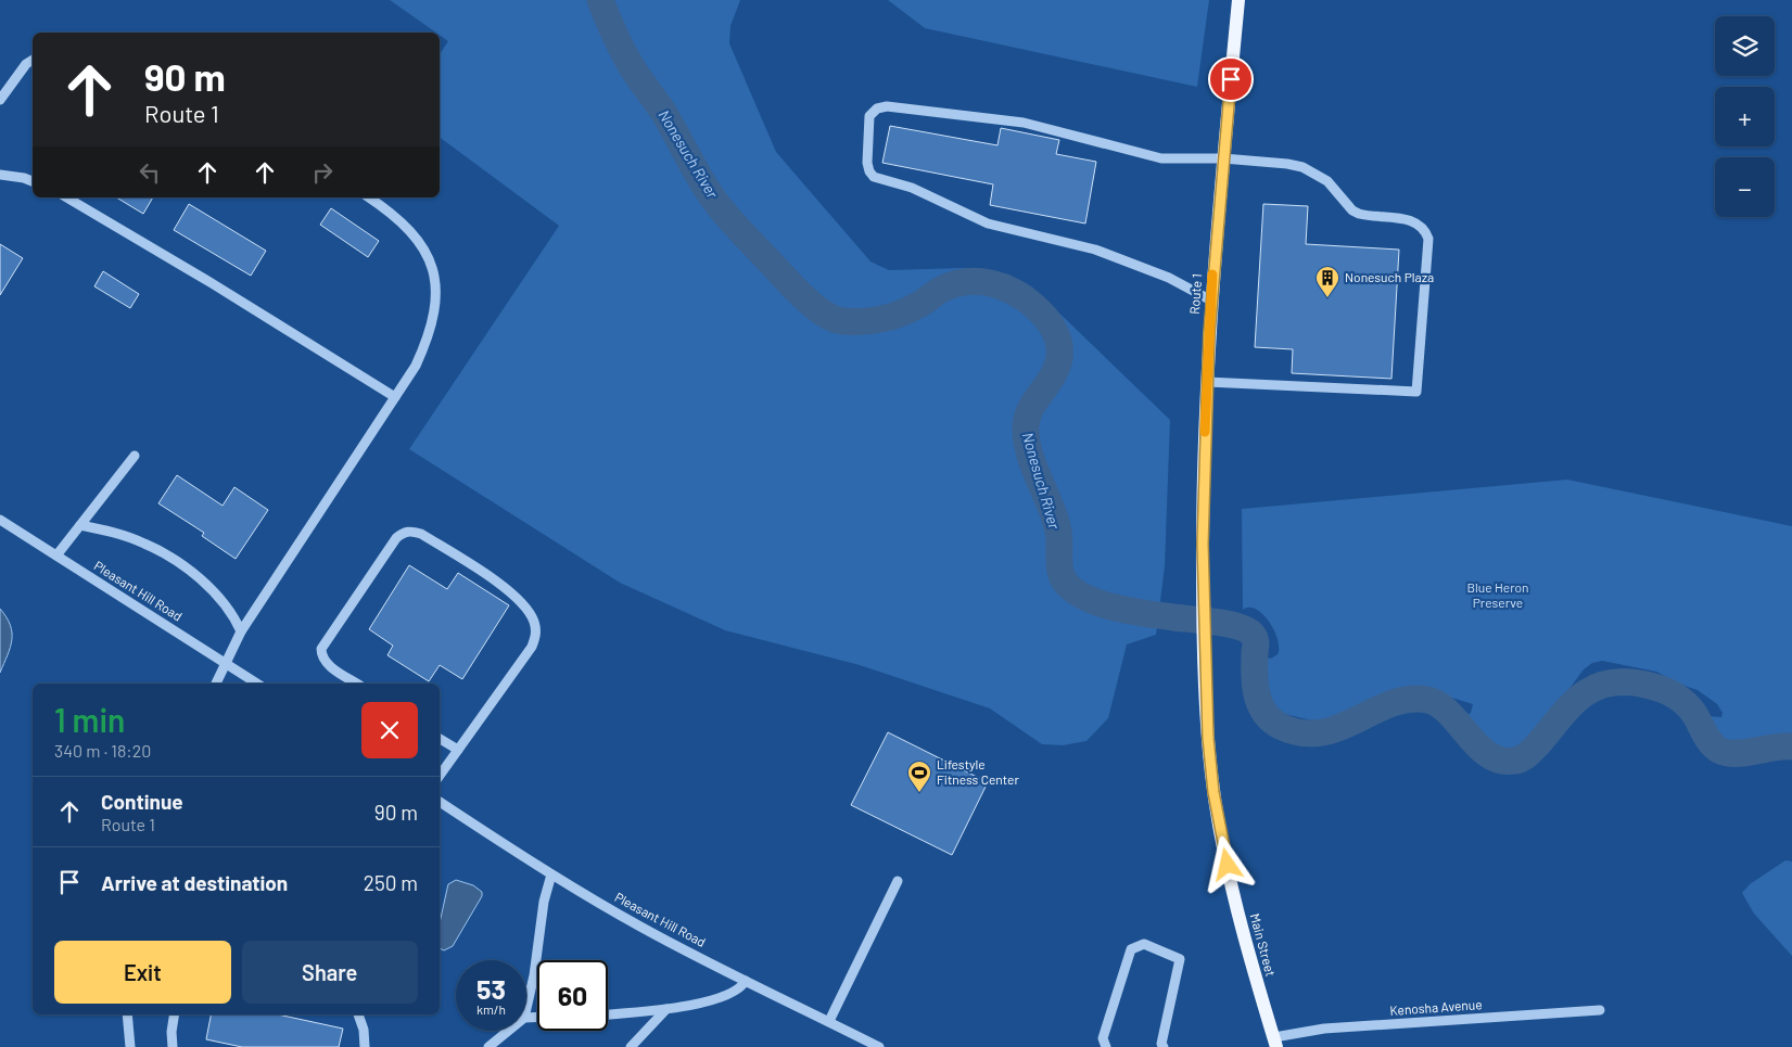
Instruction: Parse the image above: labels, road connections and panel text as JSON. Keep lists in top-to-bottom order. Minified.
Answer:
{"streets":{"main road":["Route 1","Main Street"],"street":["Pleasant Hill Road","Kenosha Avenue"]},"crossings":[["Route 1","Main Street"],["Main Street","Kenosha Avenue"]],"water":["Nonesuch River"],"parks":["Blue Heron Preserve"],"places":{"building":["Nonesuch Plaza"],"sports":["Lifestyle Fitness Center"]},"page":{"map_buttons":["+","−"],"turn":["90 m","Route 1"],"heading":["1 min","340 m · 18:20"],"list":[{"name":"Continue","note":"Route 1","value":"90 m"},{"name":"Arrive at destination","value":"250 m"}],"buttons":["Exit","Share"],"speed":"53 km/h","limit":"60"}}
